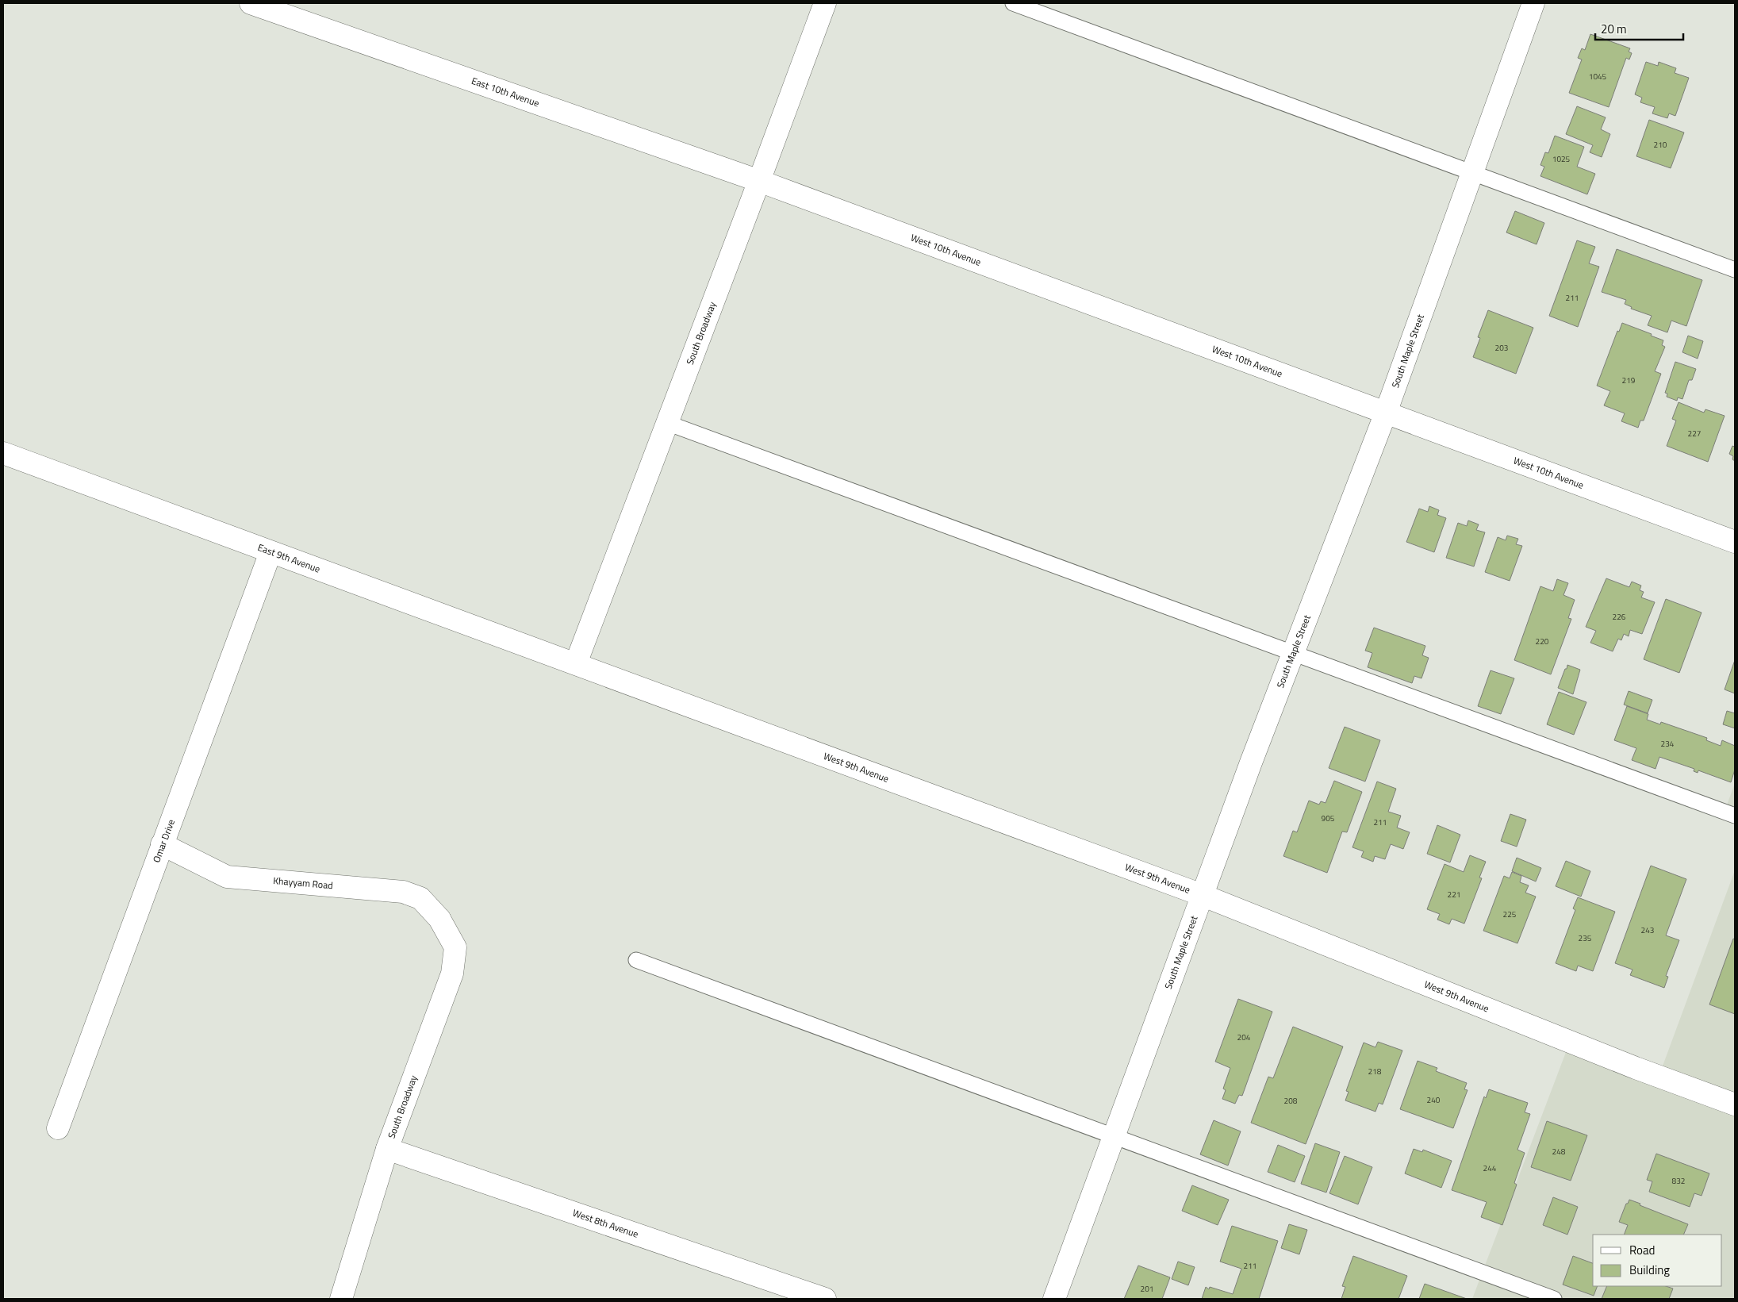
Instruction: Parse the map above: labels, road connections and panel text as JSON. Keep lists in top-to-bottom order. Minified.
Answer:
{"streets":{"street":["East 10th Avenue","West 10th Avenue","South Broadway","South Maple Street","East 9th Avenue","West 9th Avenue","Omar Drive","Khayyam Road","West 8th Avenue"]},"crossings":[["East 10th Avenue","West 10th Avenue"],["East 10th Avenue","South Broadway"],["West 10th Avenue","South Broadway"],["West 10th Avenue","South Maple Street"],["South Broadway","East 9th Avenue"],["South Broadway","West 9th Avenue"],["South Broadway","Khayyam Road"],["South Broadway","West 8th Avenue"],["South Maple Street","West 9th Avenue"],["East 9th Avenue","West 9th Avenue"],["East 9th Avenue","Omar Drive"],["Omar Drive","Khayyam Road"]],"house_numbers":["1045","210","1025","211","203","219","227","226","220","234","905","211","221","225","243","235","204","218","240","208","248","244","832","211","201"],"legend":["Road","Building"],"scale_bar":"20 m"}
